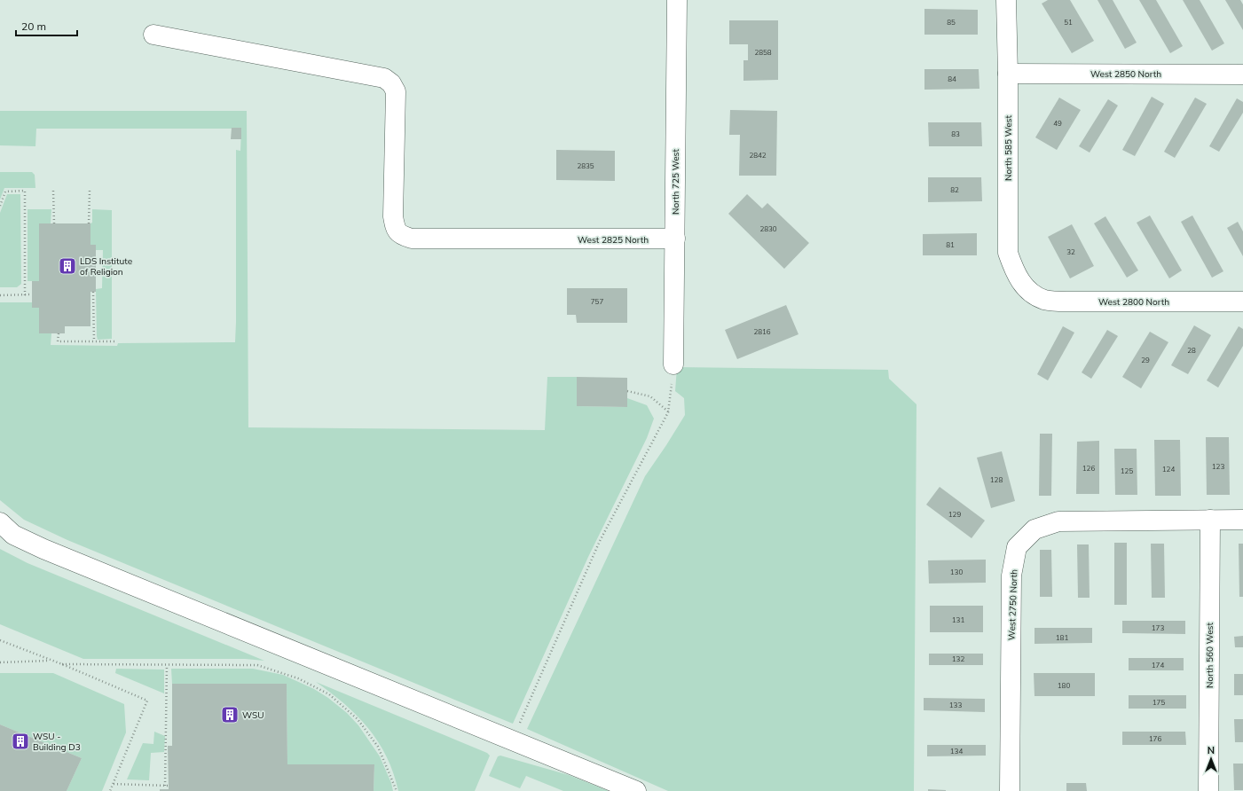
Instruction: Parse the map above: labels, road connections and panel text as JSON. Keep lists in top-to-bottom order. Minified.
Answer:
{"streets":{"street":["West 2850 North","North 585 West","North 725 West","West 2825 North","West 2800 North","West 2750 North","North 560 West"]},"crossings":[["West 2850 North","North 585 West"],["North 585 West","West 2800 North"],["North 725 West","West 2825 North"],["West 2750 North","North 560 West"]],"places":{"building":["LDS Institute of Religion","WSU","WSU - Building D3"]},"house_numbers":["85","51","2858","84","49","83","2842","2835","82","2830","81","32","757","2816","28","29","123","126","124","125","128","129","130","131","173","181","132","174","180","175","133","176","134"],"scale_bar":"20 m","north":"top"}
